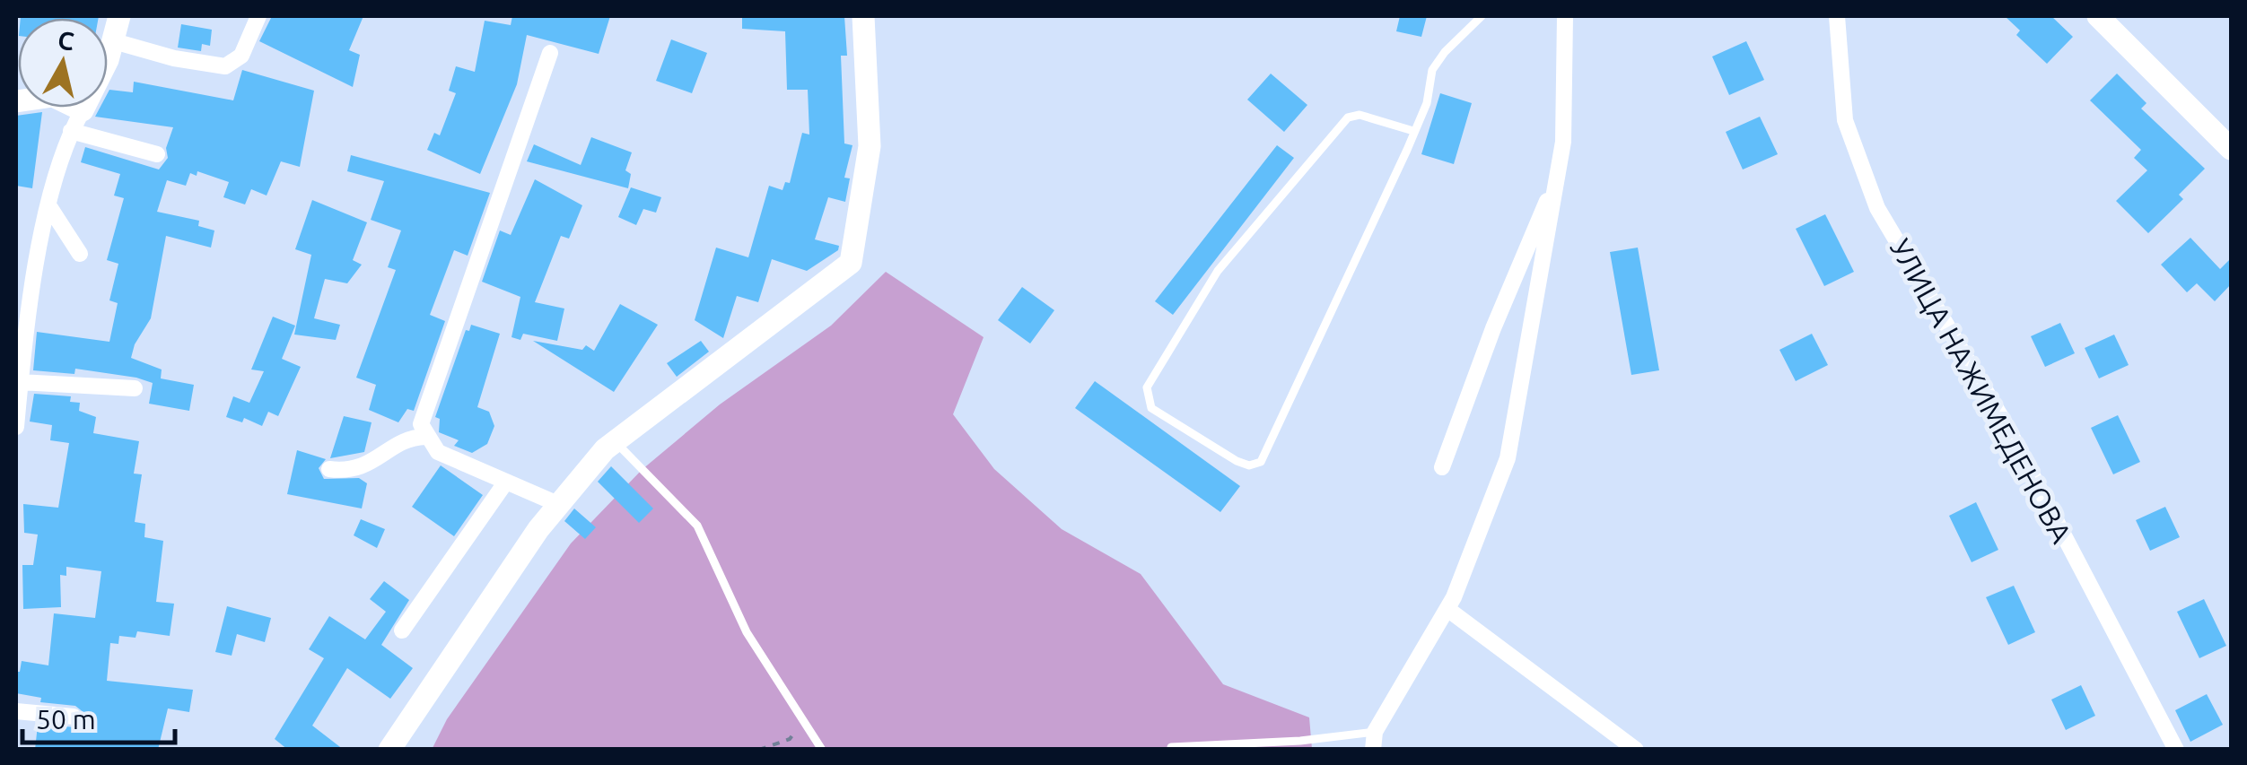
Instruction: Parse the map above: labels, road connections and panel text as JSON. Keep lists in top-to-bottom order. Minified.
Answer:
{"streets":{"street":["УЛИЦА НАЖИМЕДЕНОВА"]},"scale_bar":"50 m","north":"top"}
